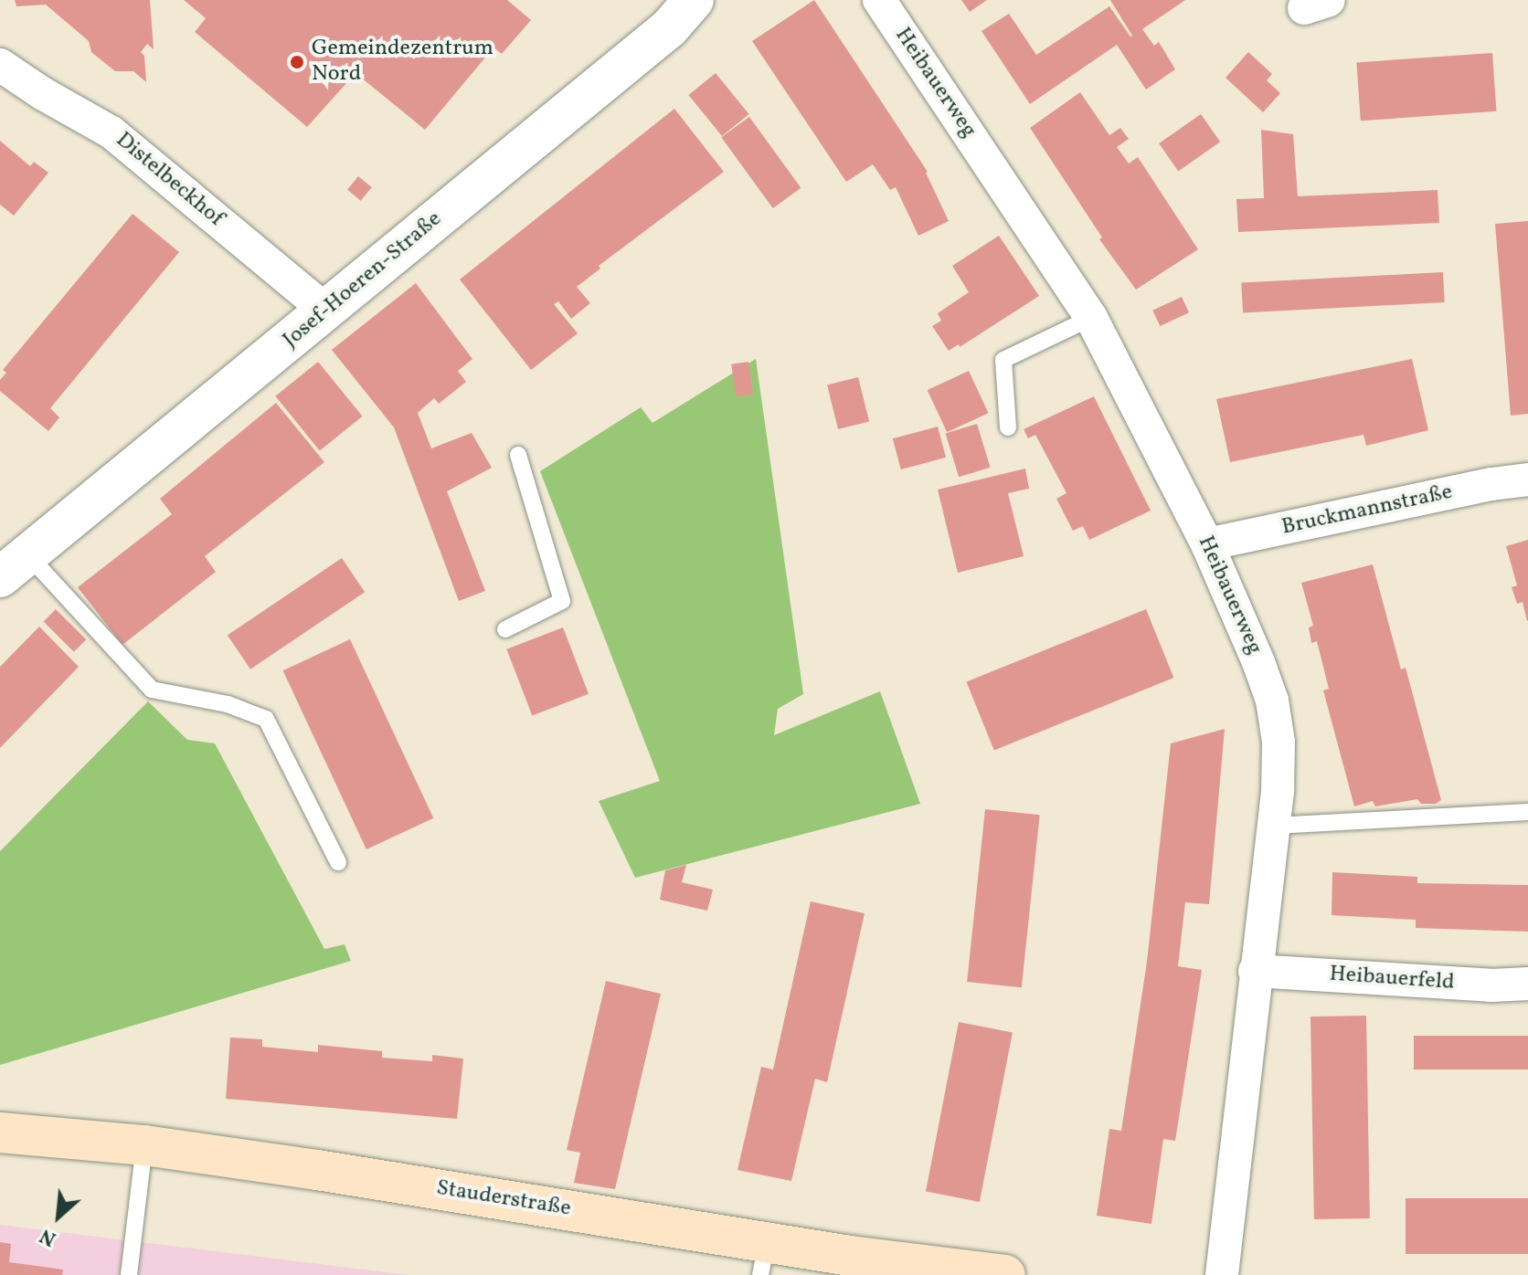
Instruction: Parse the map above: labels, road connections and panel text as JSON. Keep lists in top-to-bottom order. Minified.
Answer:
{"streets":{"main road":["Stauderstraße"],"street":["Heibauerweg","Distelbeckhof","Josef-Hoeren-Straße","Bruckmannstraße","Heibauerfeld"]},"crossings":[["Heibauerweg","Bruckmannstraße"],["Heibauerweg","Heibauerfeld"],["Distelbeckhof","Josef-Hoeren-Straße"]],"places":["Gemeindezentrum Nord"],"north":"bottom left"}
